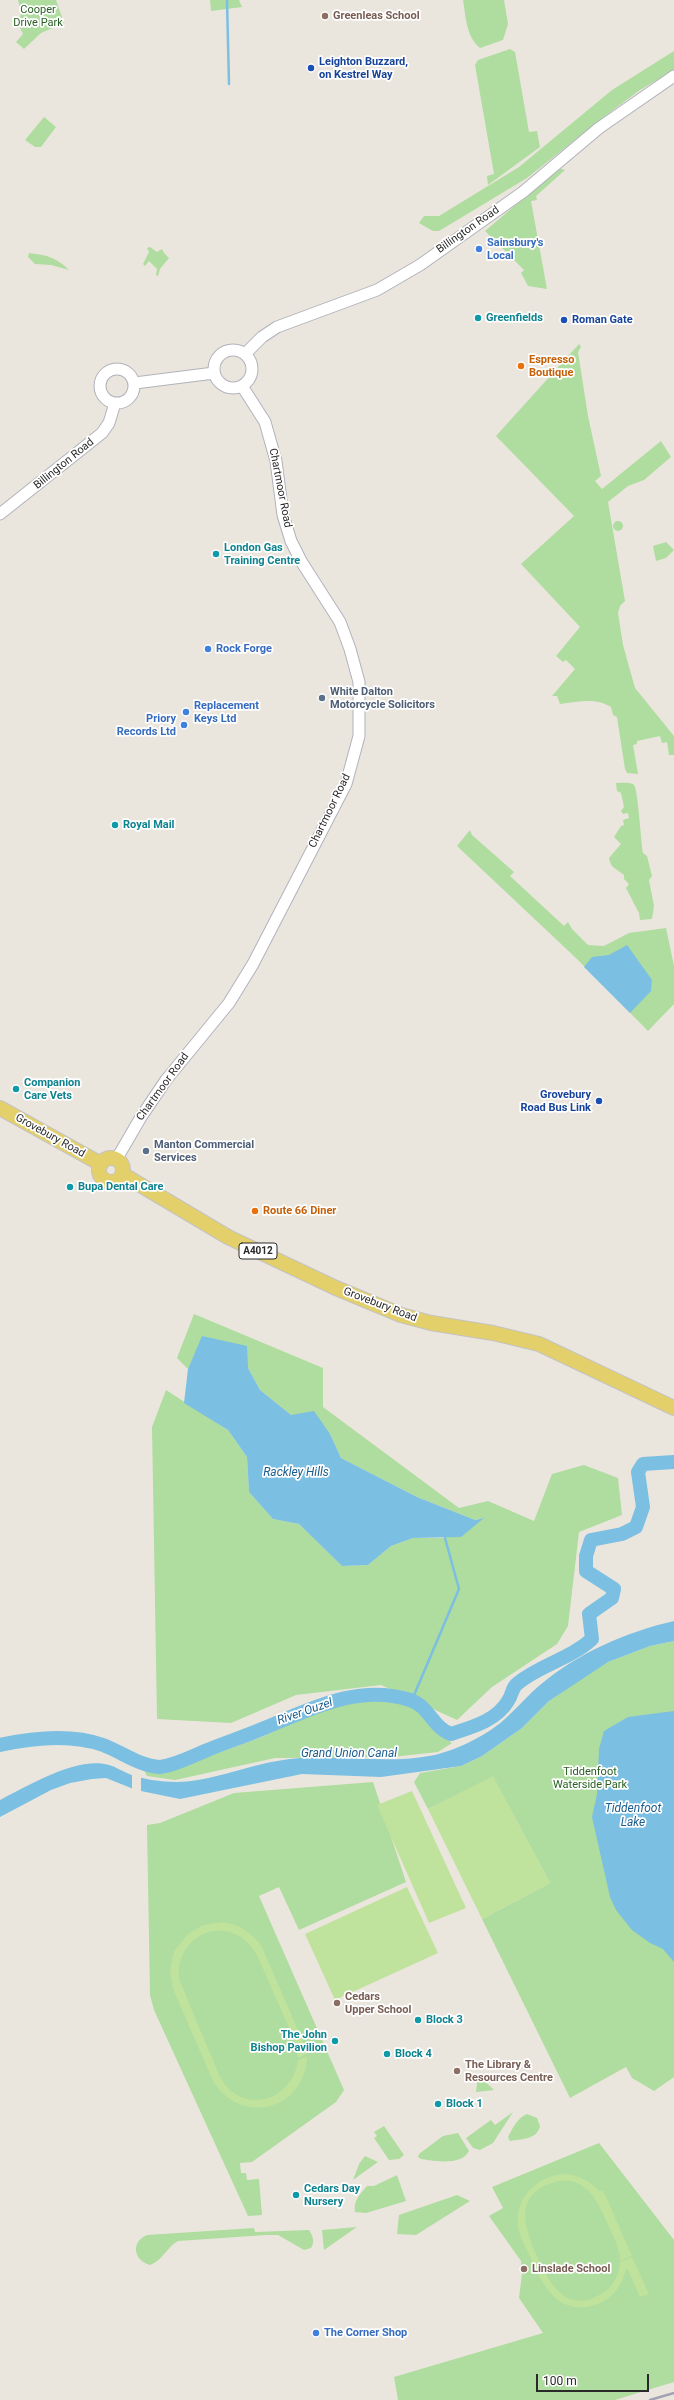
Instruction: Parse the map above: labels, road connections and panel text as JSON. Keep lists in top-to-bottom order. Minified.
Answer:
{"streets":{"main road":["Grovebury Road","A4012"],"street":["Billington Road","Chartmoor Road"]},"crossings":[["Billington Road","Chartmoor Road"],["Chartmoor Road","Grovebury Road"]],"water":["Rackley Hills","River Ouzel","Grand Union Canal","Tiddenfoot Lake"],"parks":["Cooper Drive Park","Tiddenfoot Waterside Park"],"places":["Greenleas School","Leighton Buzzard, on Kestrel Way","Sainsbury's Local","Greenfields","Roman Gate","Espresso Boutique","London Gas Training Centre","Rock Forge","White Dalton Motorcycle Solicitors","Replacement Keys Ltd","Priory Records Ltd","Royal Mail","Companion Care Vets","Grovebury Road Bus Link","Manton Commercial Services","Bupa Dental Care","Route 66 Diner","Cedars Upper School","Block 3","The John Bishop Pavilion","Block 4","The Library & Resources Centre","Block 1","Cedars Day Nursery","Linslade School","The Corner Shop"],"scale_bar":"100 m"}
